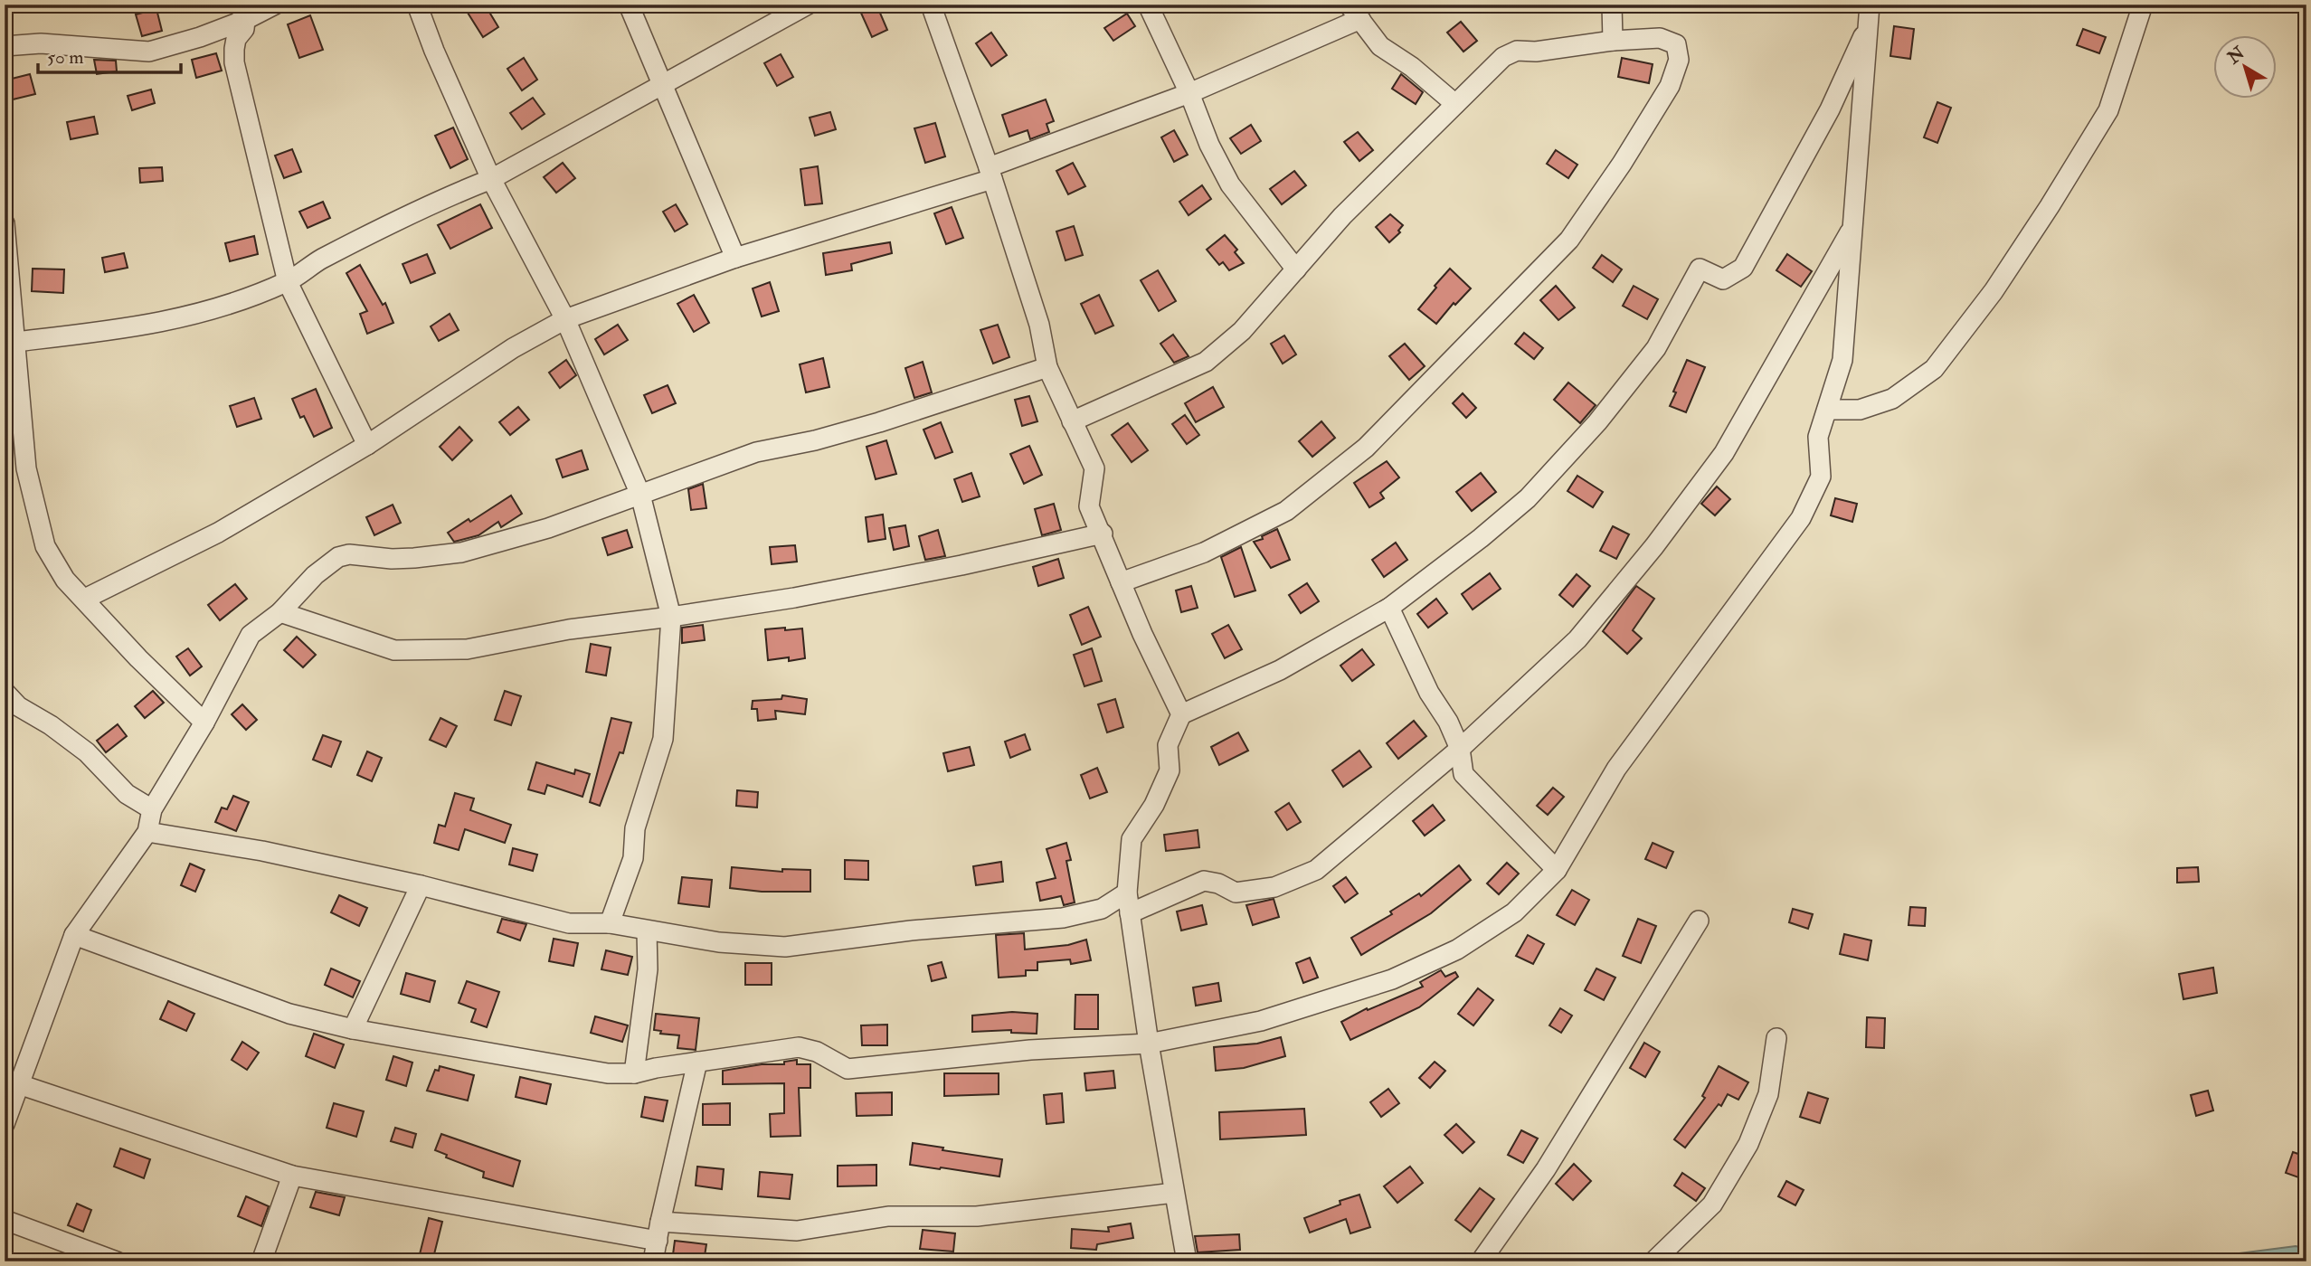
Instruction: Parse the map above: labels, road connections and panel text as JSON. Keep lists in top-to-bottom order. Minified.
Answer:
{"scale_bar":"50 m","north":"top left"}
